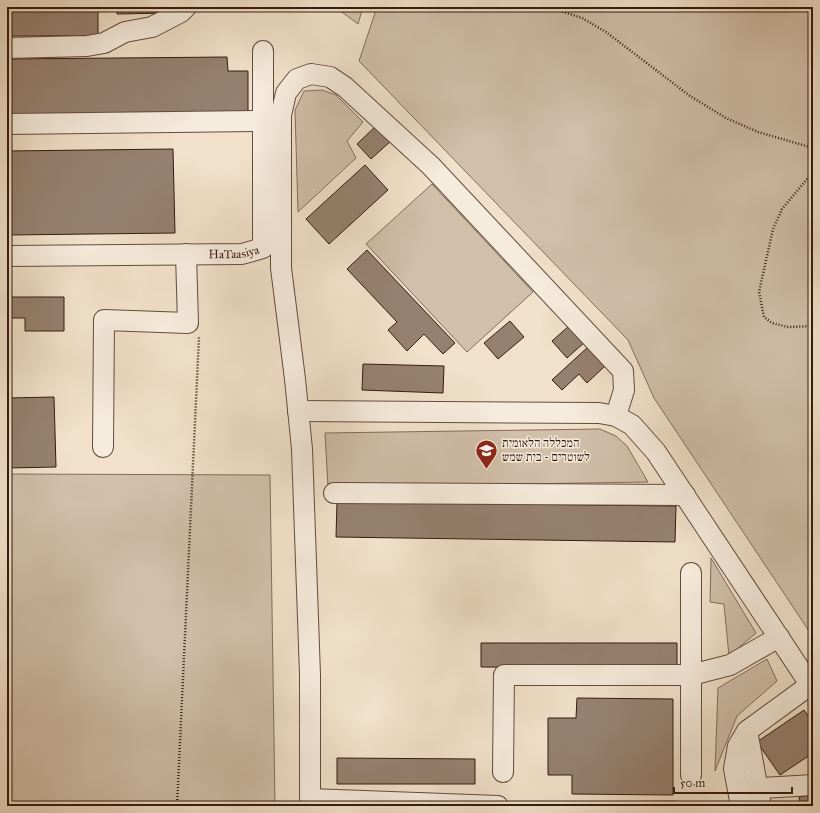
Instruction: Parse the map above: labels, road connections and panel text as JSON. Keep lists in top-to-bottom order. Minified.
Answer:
{"streets":{"street":["HaTaasiya"]},"places":{"school or university":["המכללה הלאומית לשוטרים - בית שמש"]},"scale_bar":"50 m"}
